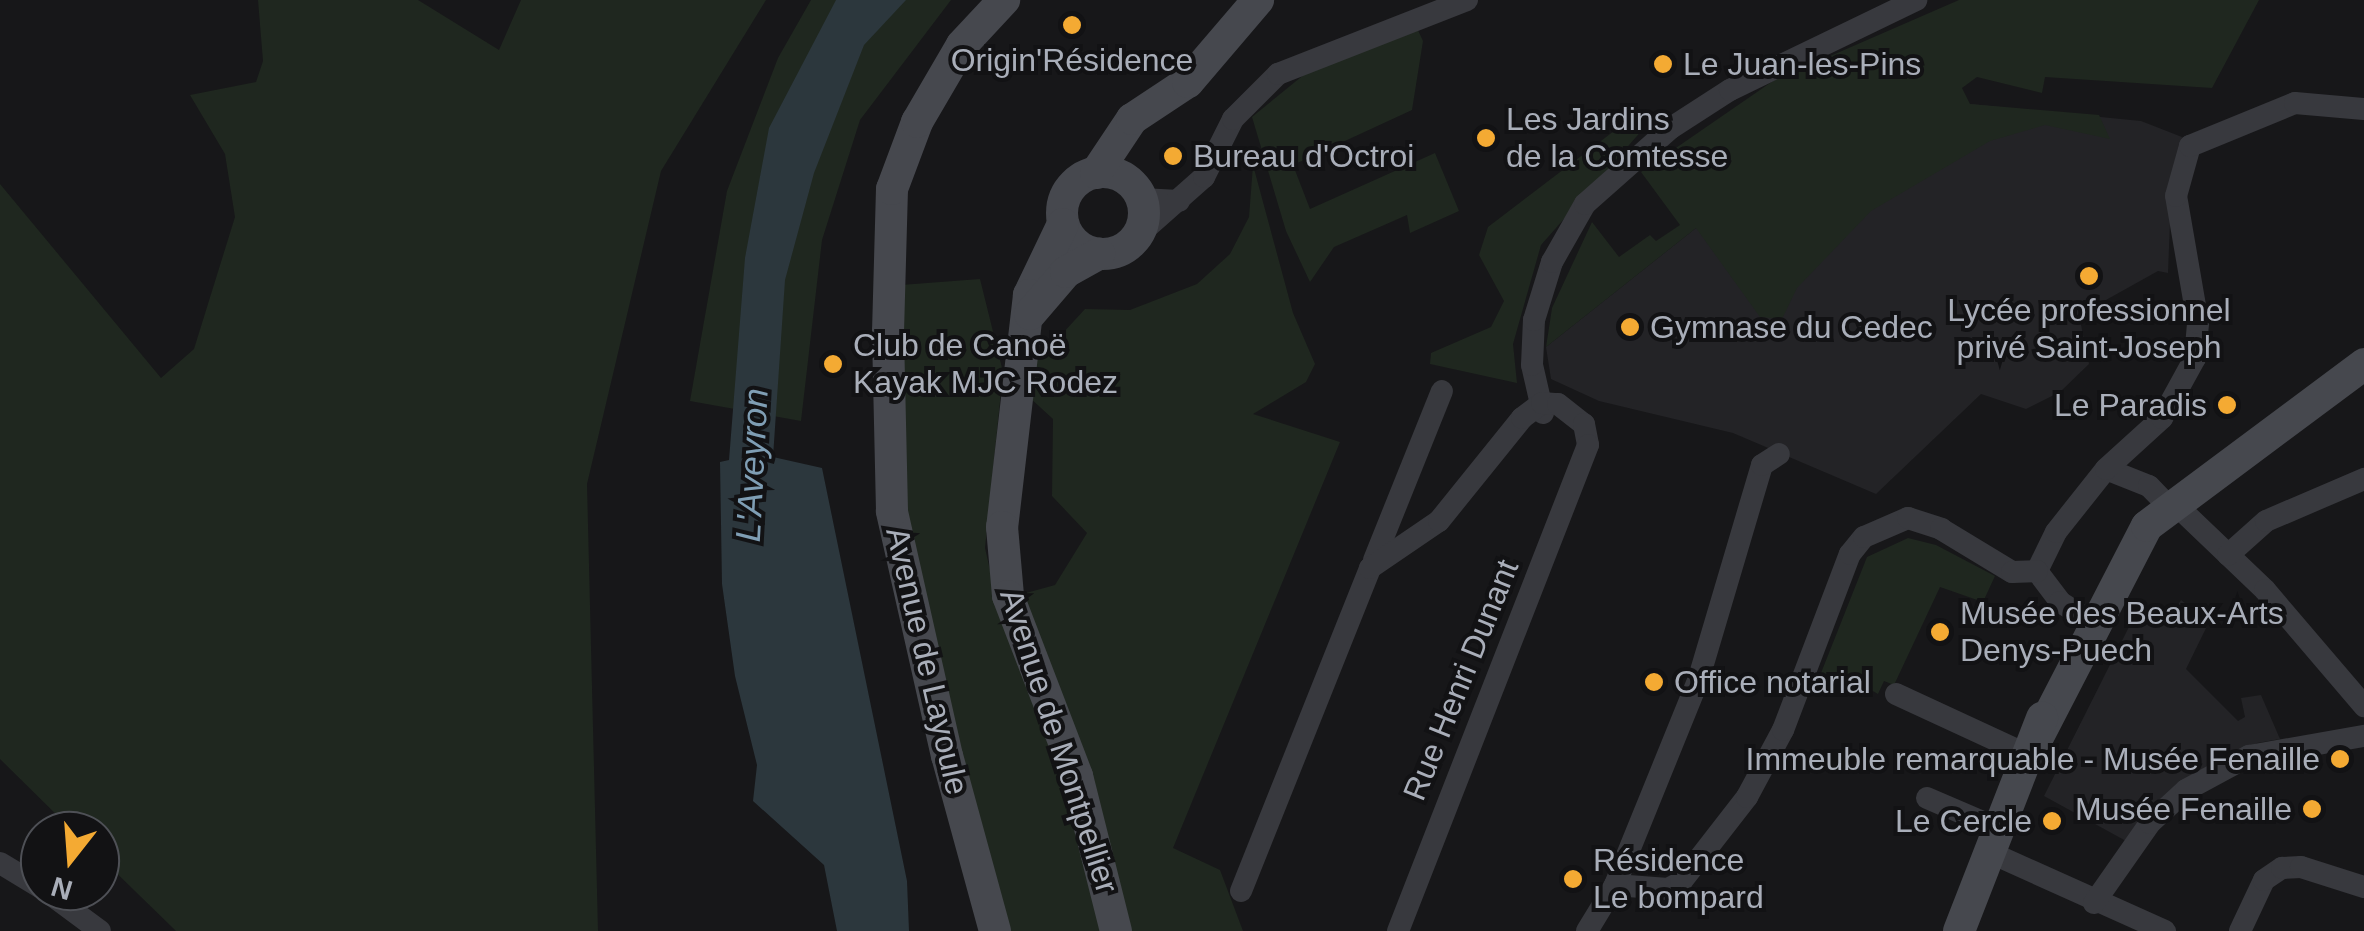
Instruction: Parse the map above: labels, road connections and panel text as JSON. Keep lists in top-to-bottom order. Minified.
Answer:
{"streets":{"street":["Avenue de Layoule","Rue Henri Dunant","Avenue de Montpellier"]},"water":["L'Aveyron"],"places":["Origin'Résidence","Le Juan-les-Pins","Les Jardins de la Comtesse","Bureau d'Octroi","Lycée professionnel privé Saint-Joseph","Gymnase du Cedec","Club de Canoë Kayak MJC Rodez","Le Paradis","Musée des Beaux-Arts Denys-Puech","Office notarial","Immeuble remarquable - Musée Fenaille","Musée Fenaille","Le Cercle","Résidence Le bompard"],"north":"bottom"}
